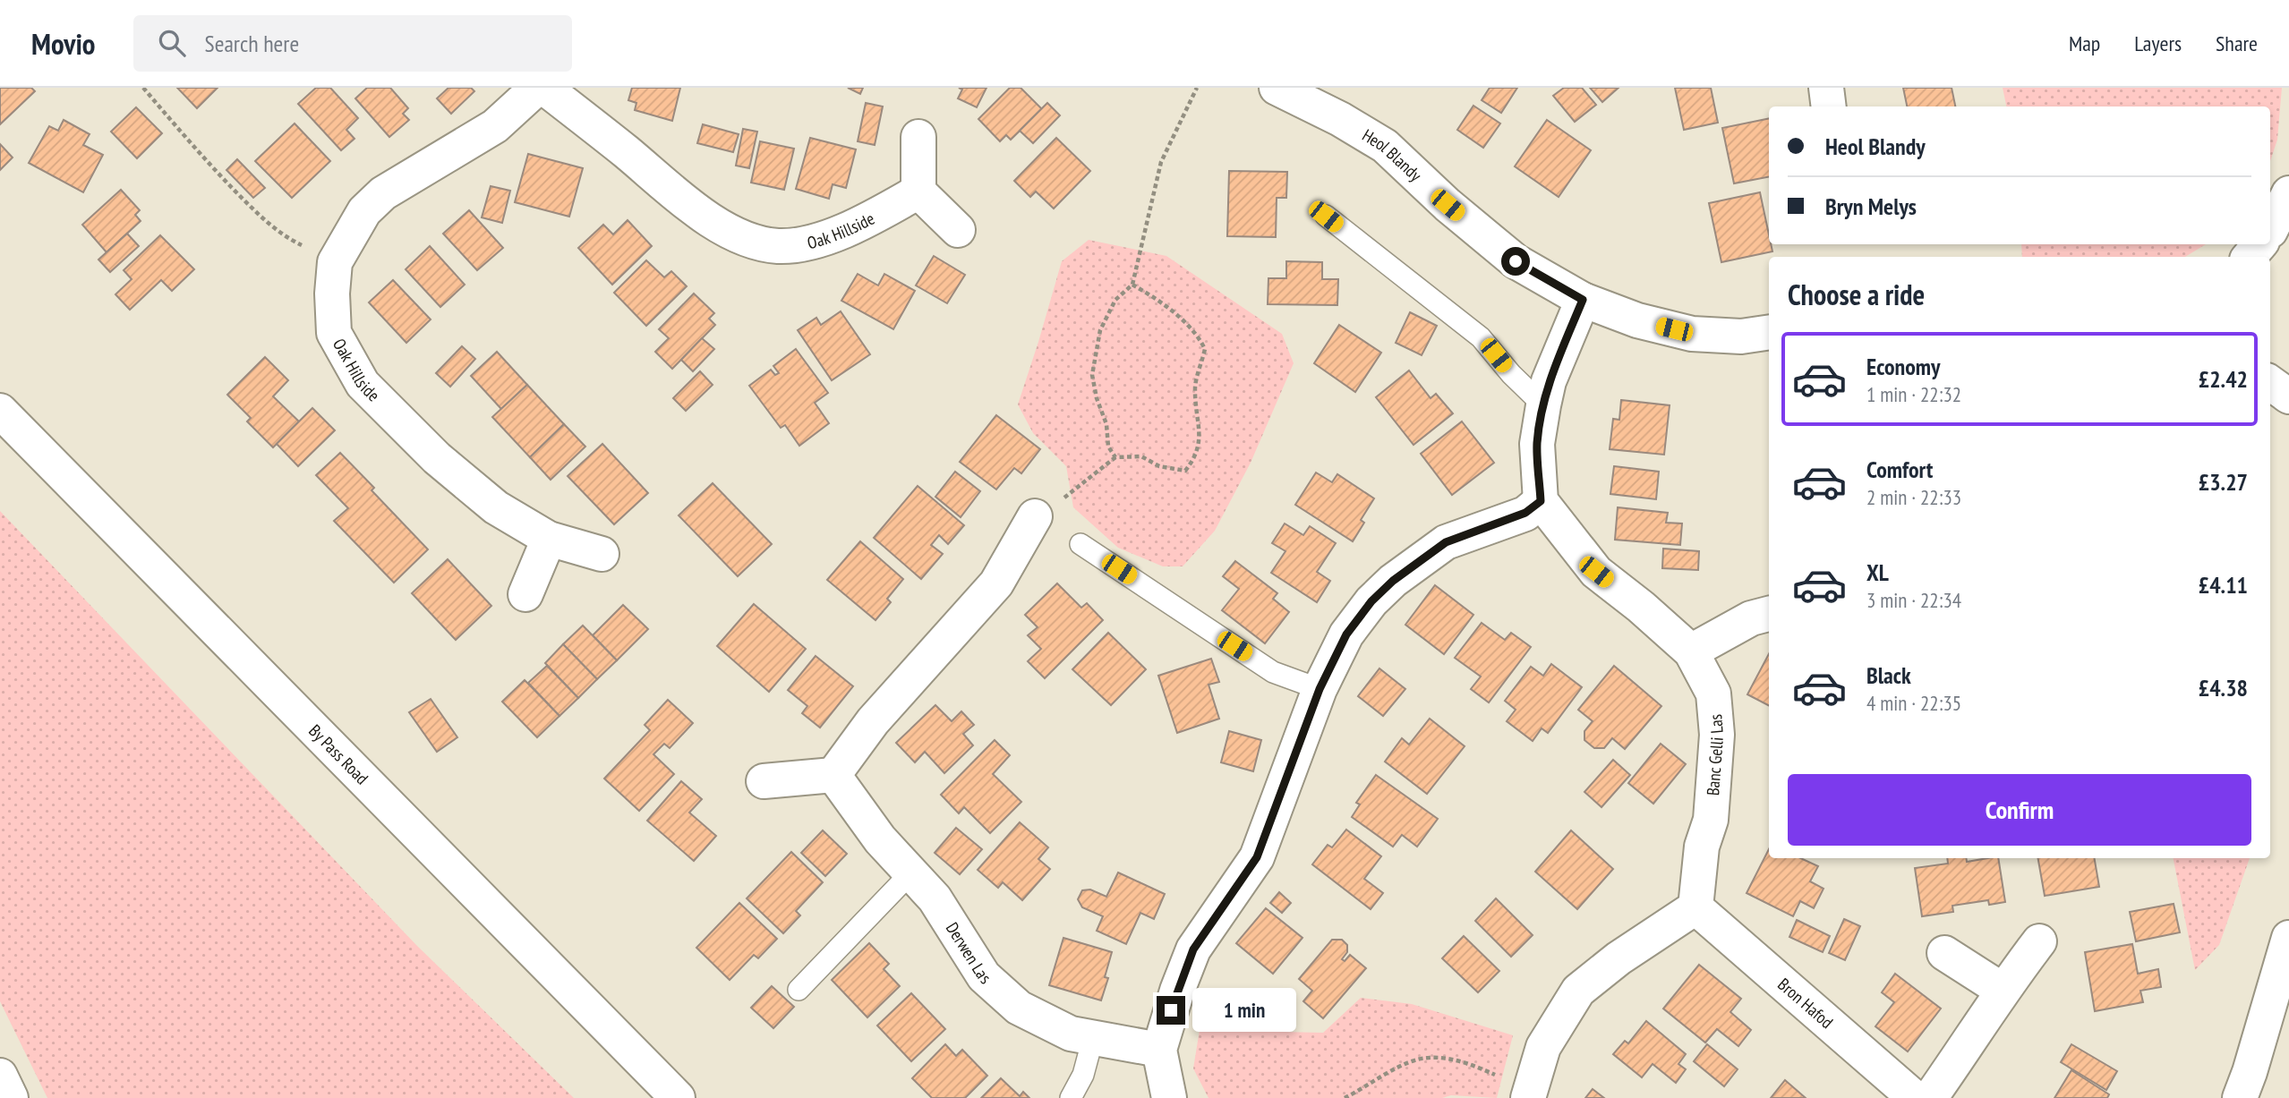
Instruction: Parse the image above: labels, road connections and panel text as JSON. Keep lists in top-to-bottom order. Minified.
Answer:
{"streets":{"street":["Heol Blandy","Oak Hillside","Banc Gelli Las","By Pass Road","Derwen Las","Bron Hafod"]},"crossings":[["Banc Gelli Las","Bron Hafod"]],"page":{"header":"Movio","search":"Search here","nav":["Map","Layers","Share"],"banner":["Heol Blandy","Bryn Melys"],"heading":"Choose a ride","list":[{"name":"Economy","note":"1 min · 22:32","value":"£2.42"},{"name":"Comfort","note":"2 min · 22:33","value":"£3.27"},{"name":"XL","note":"3 min · 22:34","value":"£4.11"},{"name":"Black","note":"4 min · 22:35","value":"£4.38"}],"buttons":"Confirm","bubble":"1 min"}}
